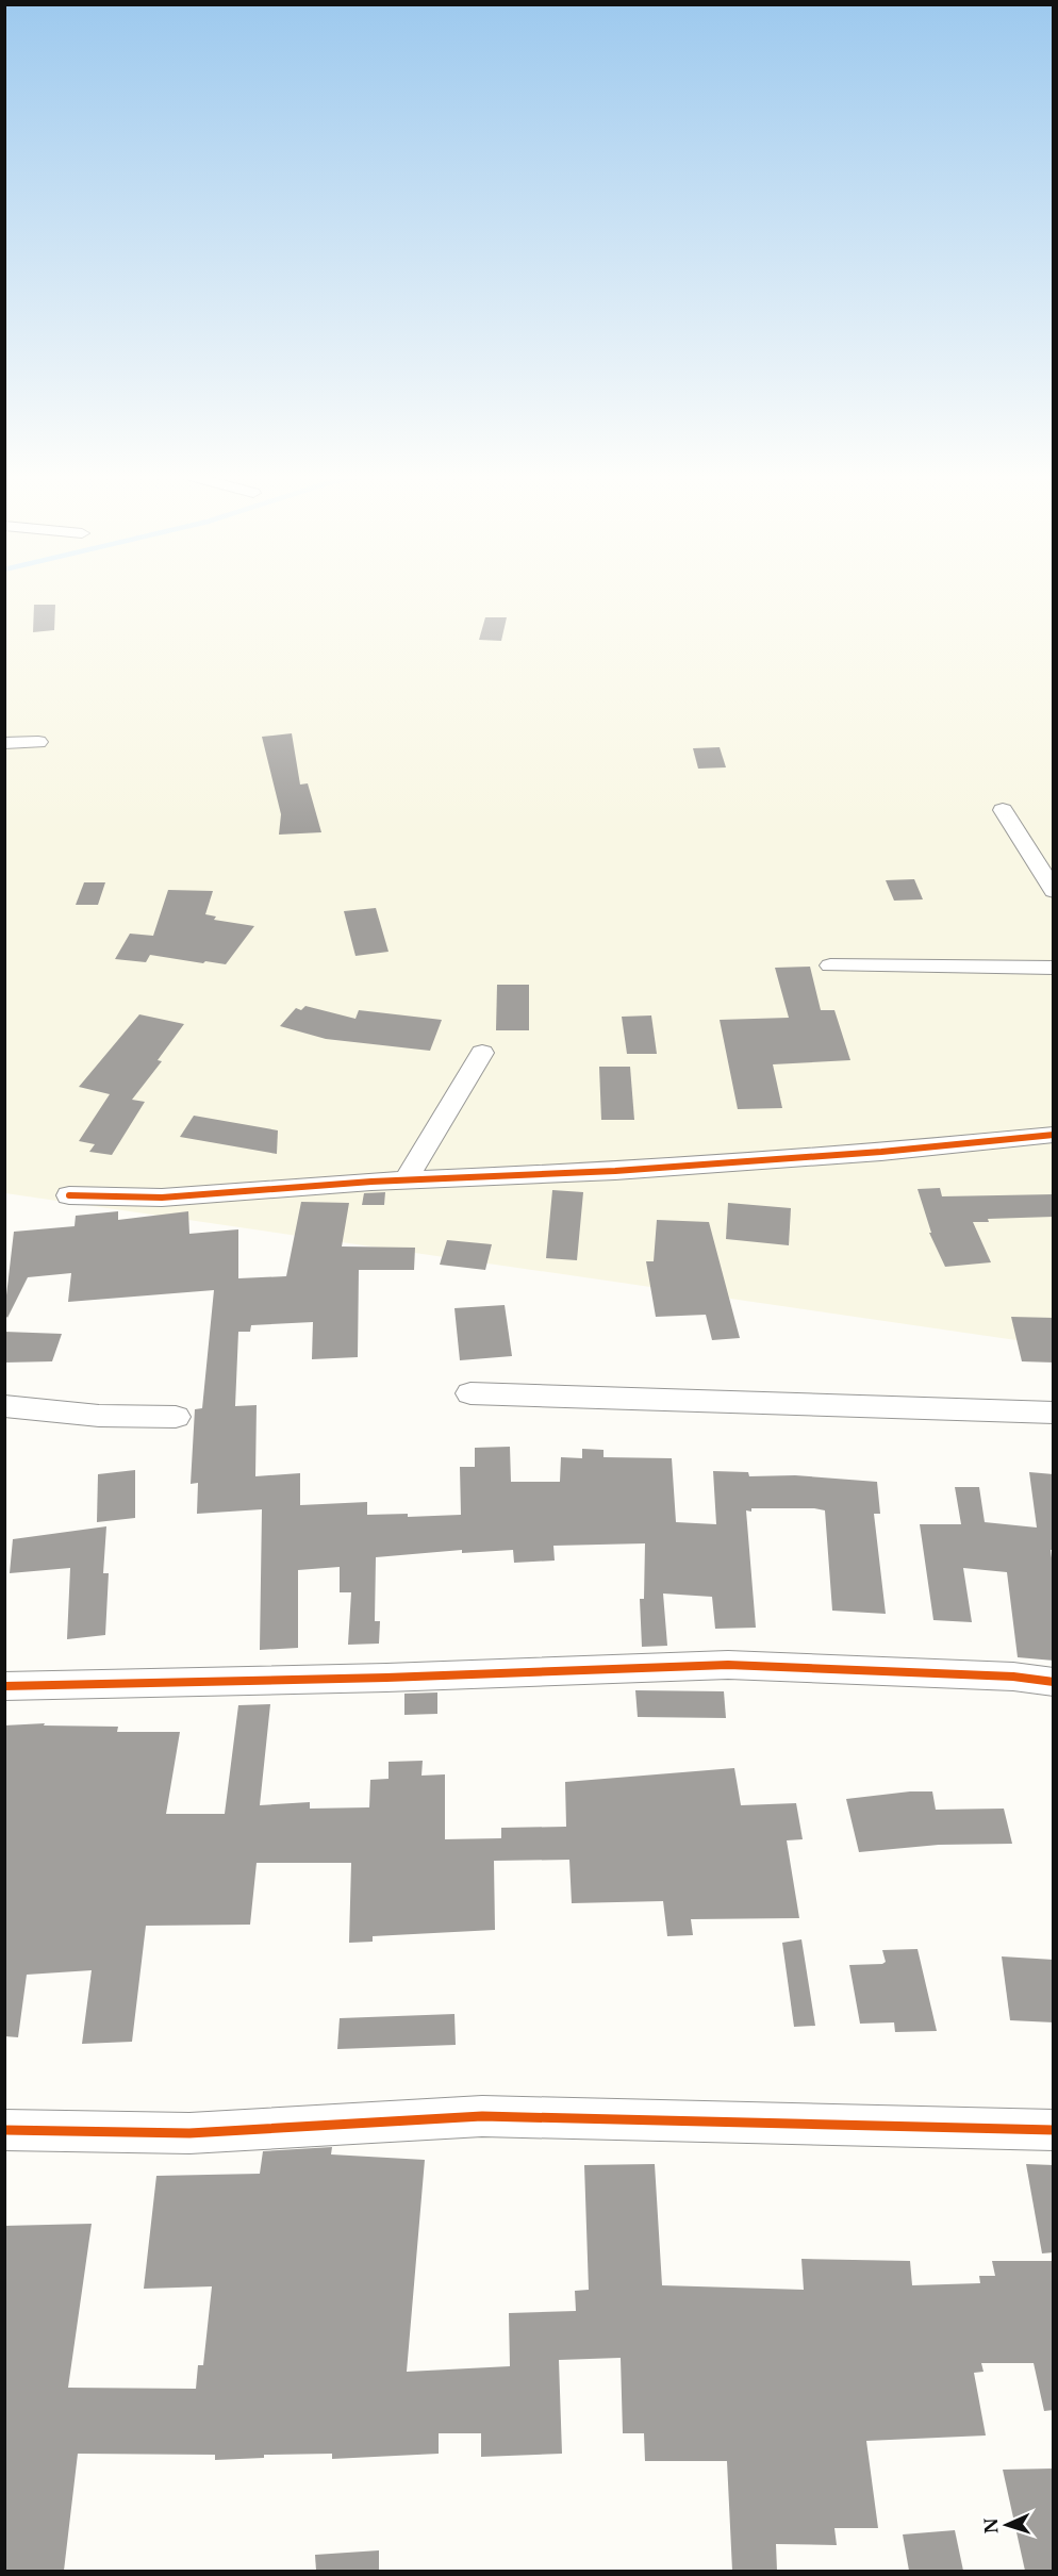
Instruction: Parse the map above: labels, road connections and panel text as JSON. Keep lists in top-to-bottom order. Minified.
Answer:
{"north":"left"}
